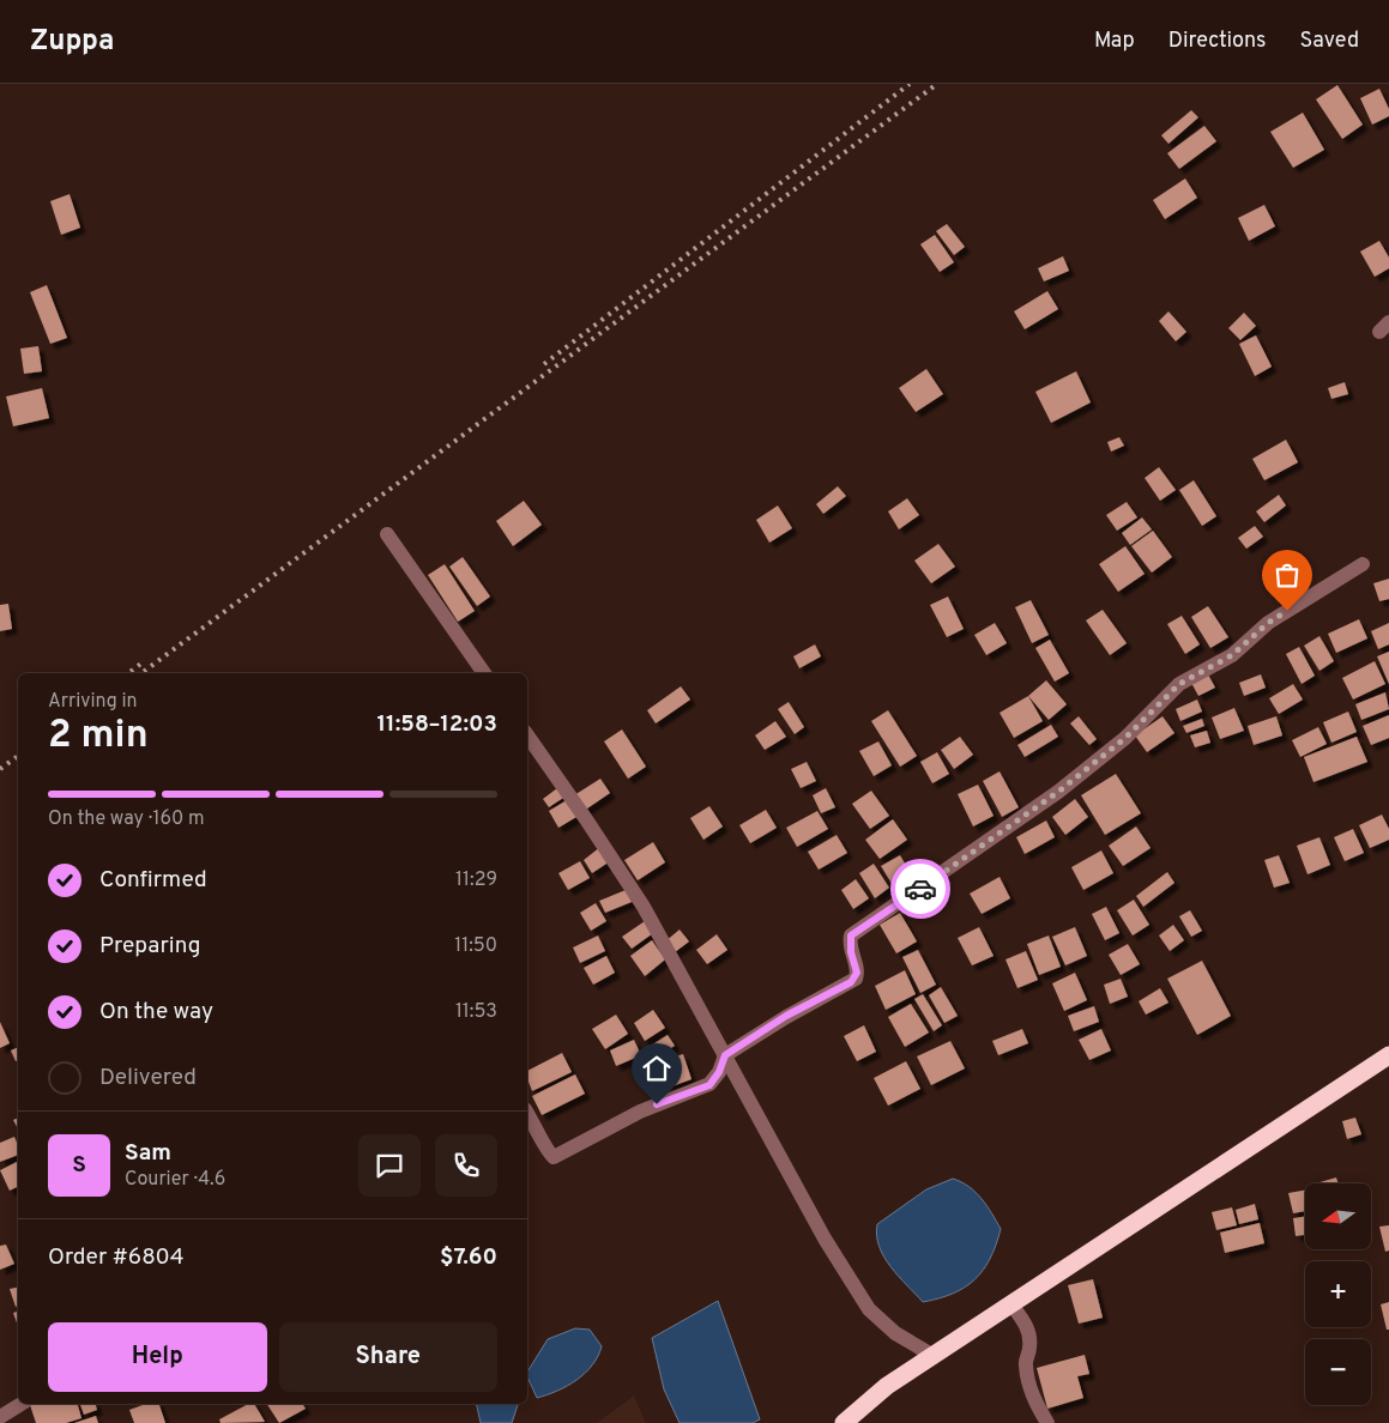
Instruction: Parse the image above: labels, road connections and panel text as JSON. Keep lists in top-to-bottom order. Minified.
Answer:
{"north":"left","page":{"header":"Zuppa","nav":["Map","Directions","Saved"],"heading":["2 min","Arriving in","11:58–12:03"],"panel":["Sam","Courier · 4.6","Order #6804","$7.60"],"bar":"On the way · 160 m","list":[["Confirmed","11:29"],["Preparing","11:50"],["On the way","11:53"],"Delivered"],"round":"S","map_buttons":["+","−"],"buttons":["Help","Share"]}}
